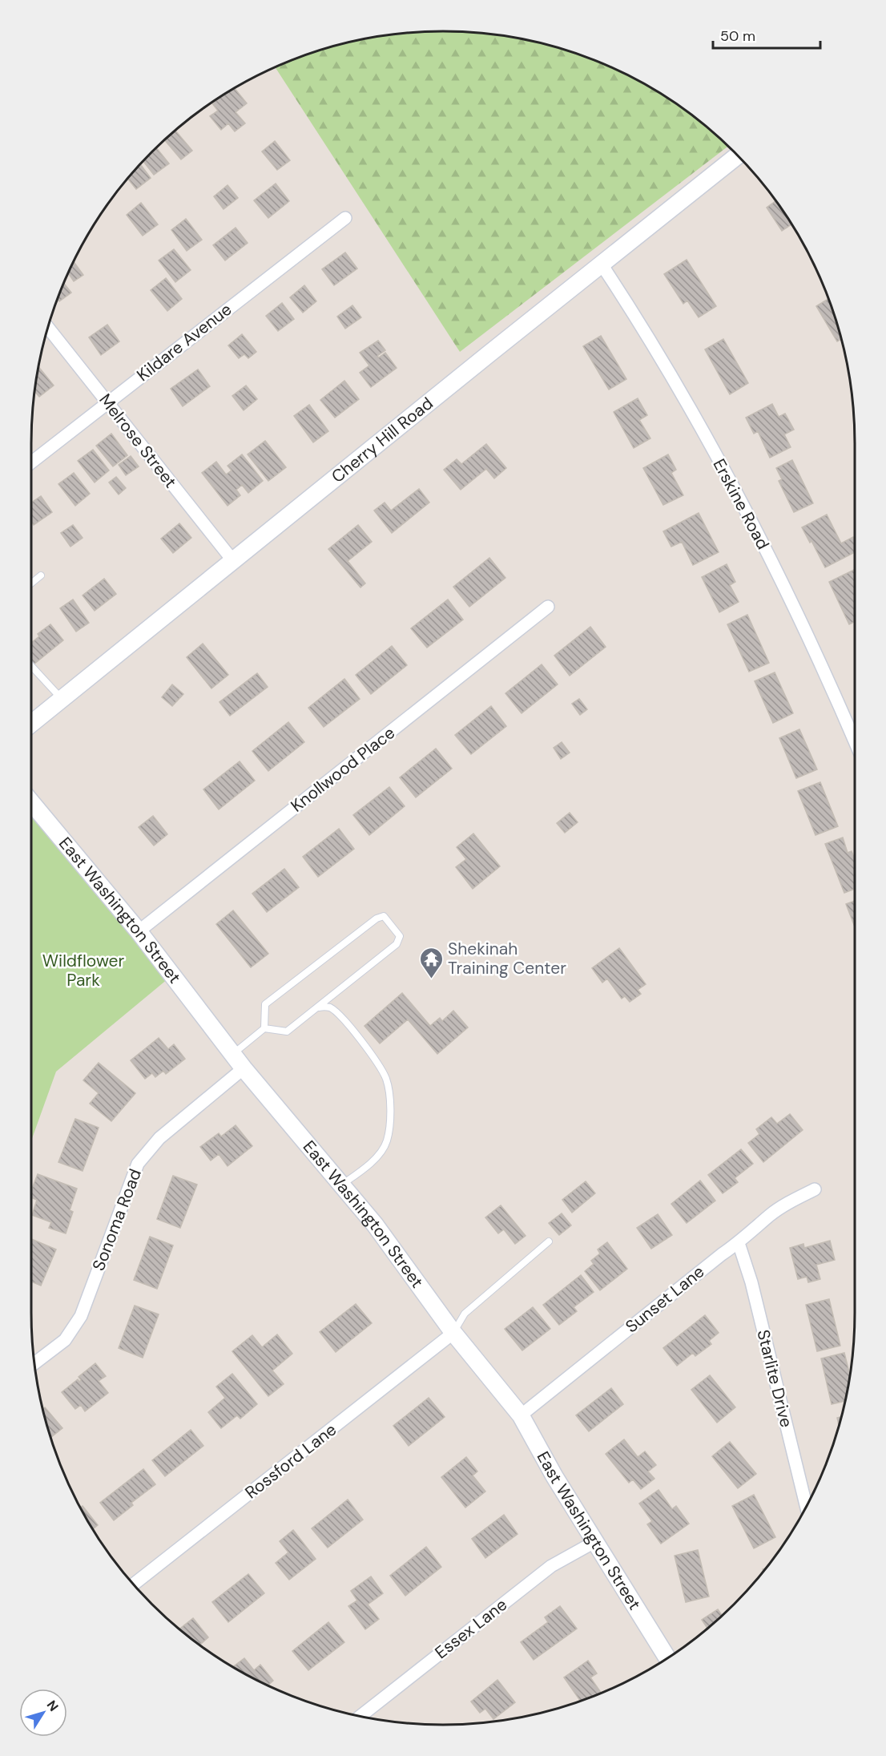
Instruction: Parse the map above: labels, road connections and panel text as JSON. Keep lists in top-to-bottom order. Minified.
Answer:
{"streets":{"street":["Kildare Avenue","Cherry Hill Road","Melrose Street","Erskine Road","Knollwood Place","East Washington Street","Sonoma Road","Sunset Lane","Starlite Drive","Rossford Lane","Essex Lane"]},"crossings":[["Kildare Avenue","Melrose Street"],["Cherry Hill Road","Melrose Street"],["Cherry Hill Road","Erskine Road"],["Knollwood Place","East Washington Street"],["East Washington Street","Sonoma Road"],["East Washington Street","Sunset Lane"],["East Washington Street","Rossford Lane"],["East Washington Street","Essex Lane"],["Sunset Lane","Starlite Drive"]],"parks":["Wildflower Park"],"places":{"temple":["Shekinah Training Center"]},"scale_bar":"50 m","north":"top right"}
